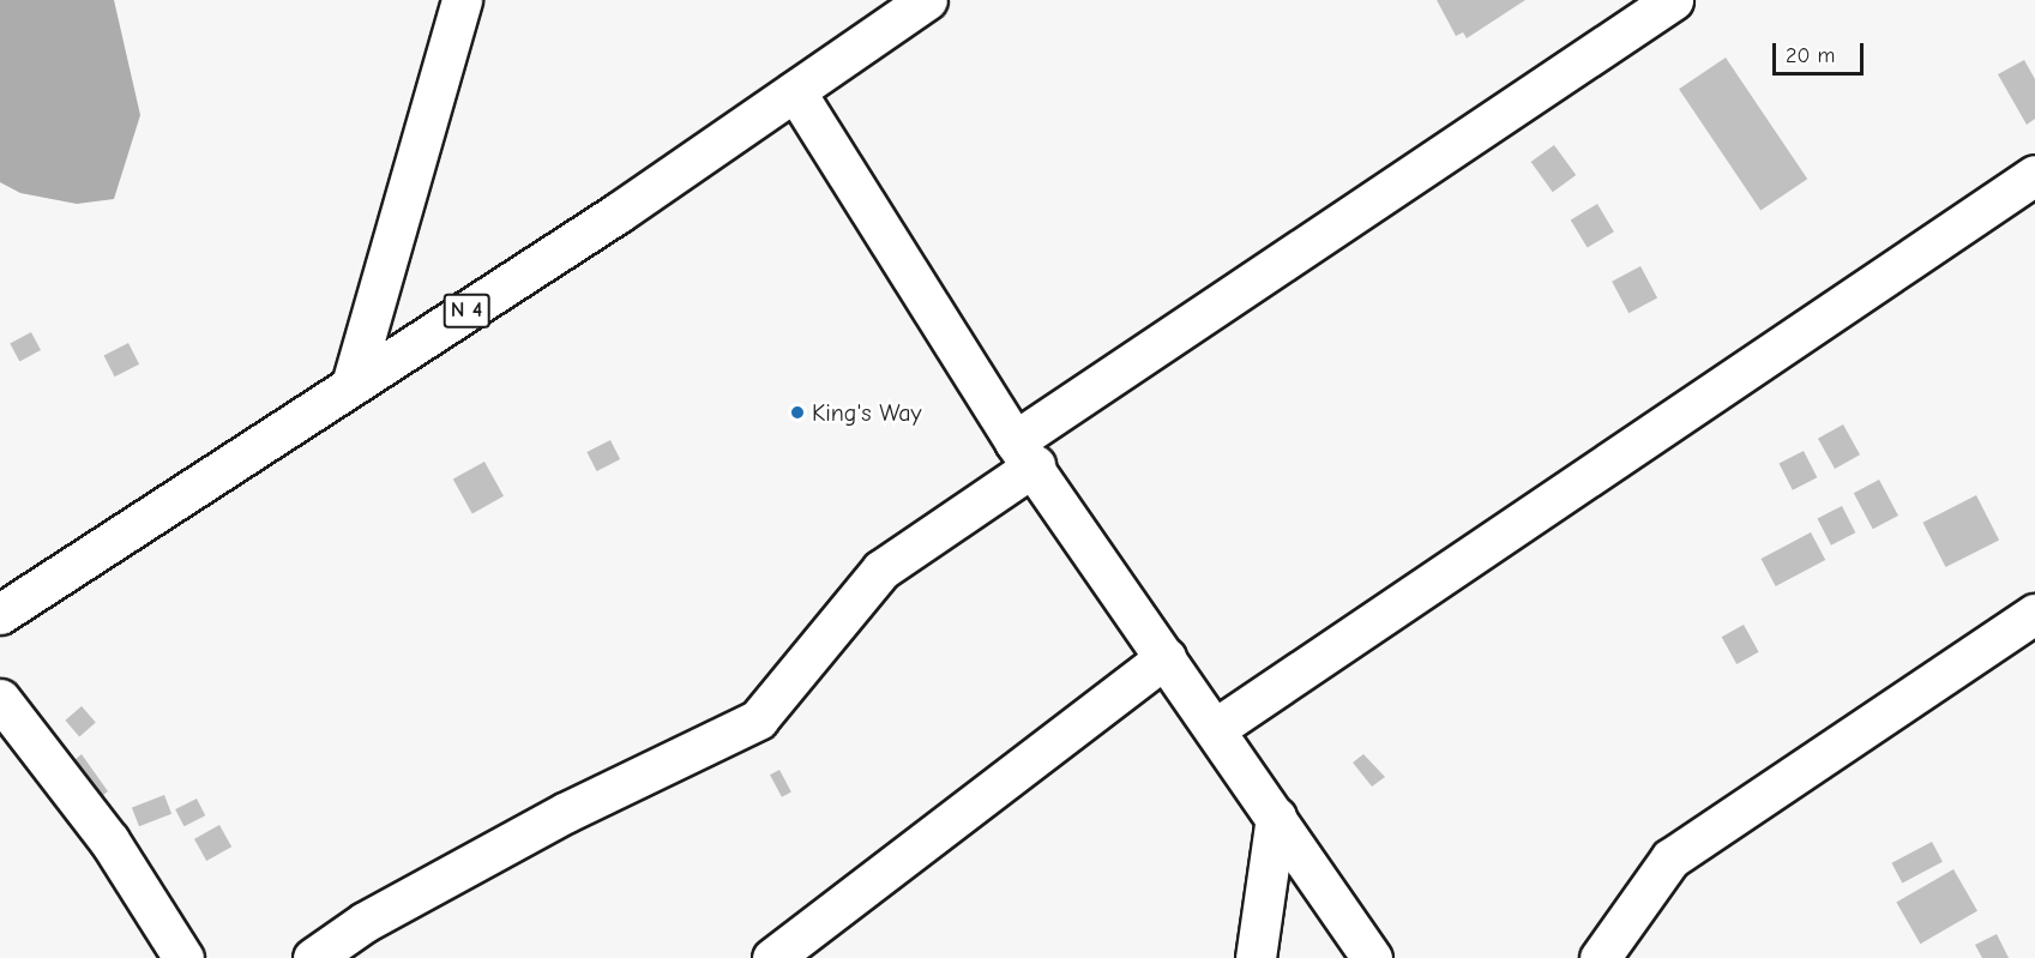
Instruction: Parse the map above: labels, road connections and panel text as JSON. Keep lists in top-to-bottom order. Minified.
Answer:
{"streets":{"main road":["N 4"]},"places":["King's Way"],"scale_bar":"20 m"}
